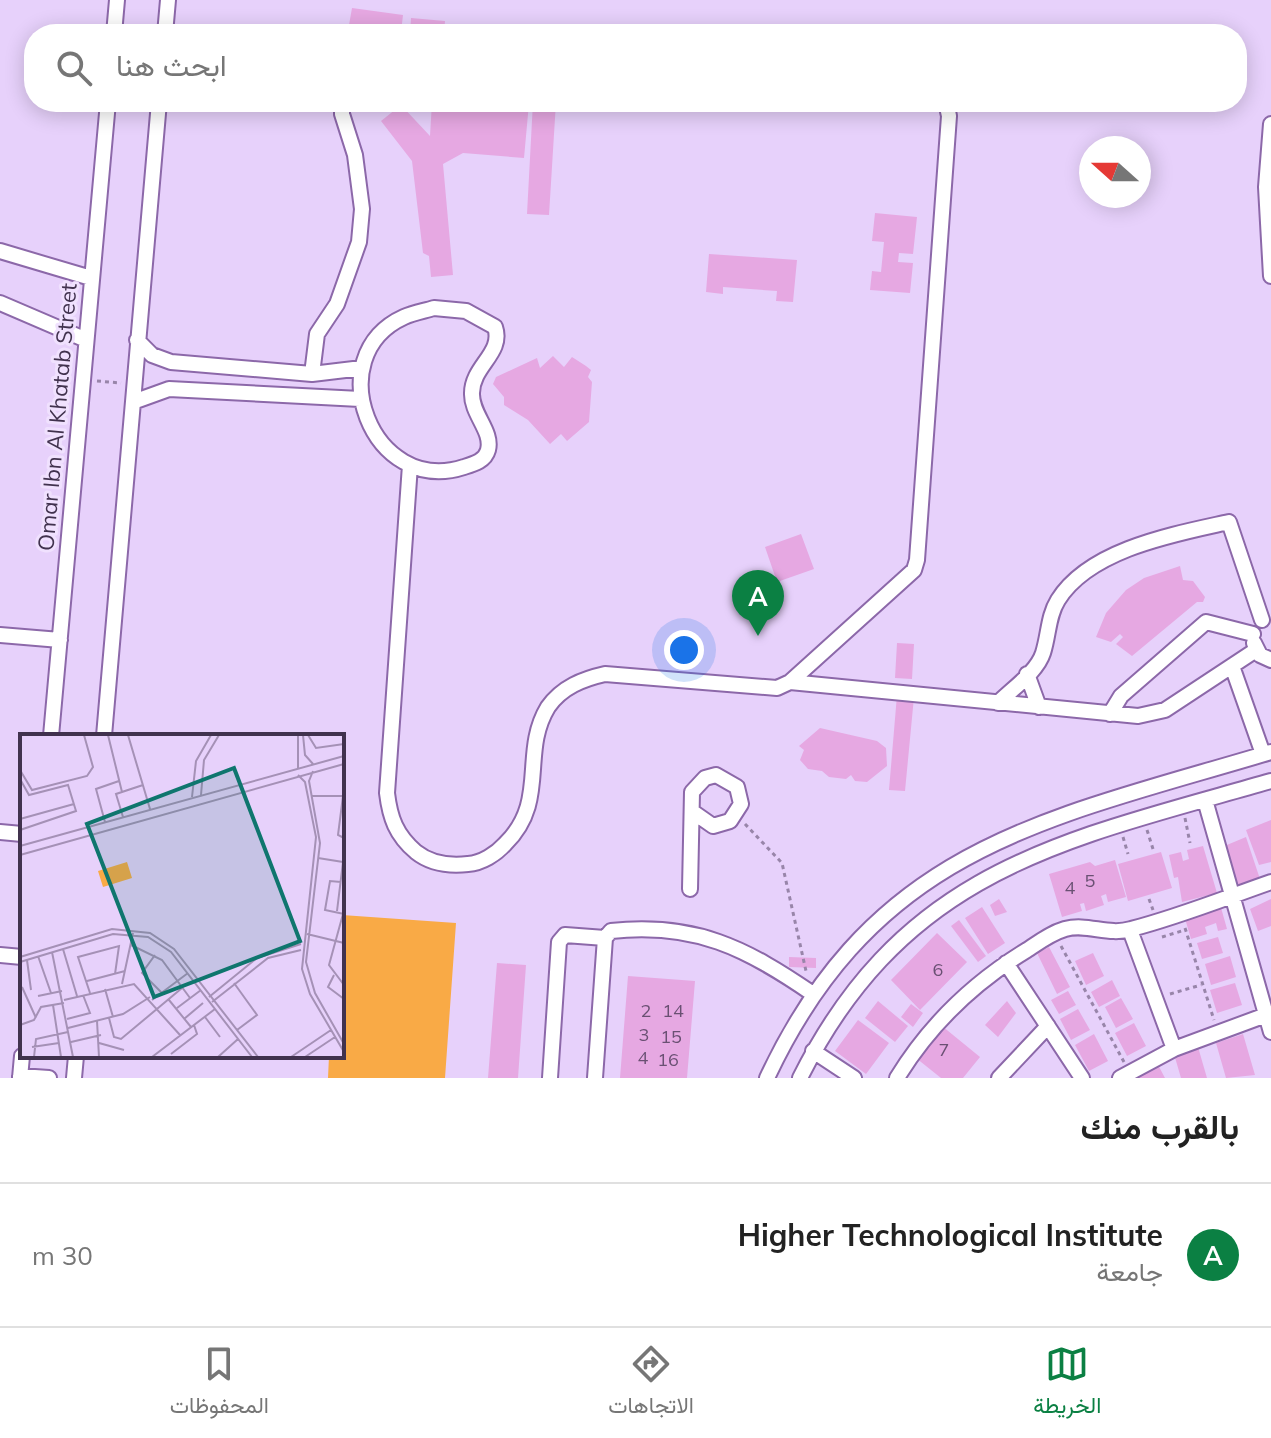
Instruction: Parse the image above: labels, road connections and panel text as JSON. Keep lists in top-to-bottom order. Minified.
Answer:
{"streets":{"street":["Omar Ibn Al Khatab Street"]},"house_numbers":["5","4","6","2","14","3","15","7","4","16"],"north":"left","page":{"search":"ابحث هنا","pins":"A","heading":"بالقرب منك","list":[{"mark":"A","name":"Higher Technological Institute","note":"جامعة","value":"30 m"}],"nav":["الخريطة","الاتجاهات","المحفوظات"]}}
